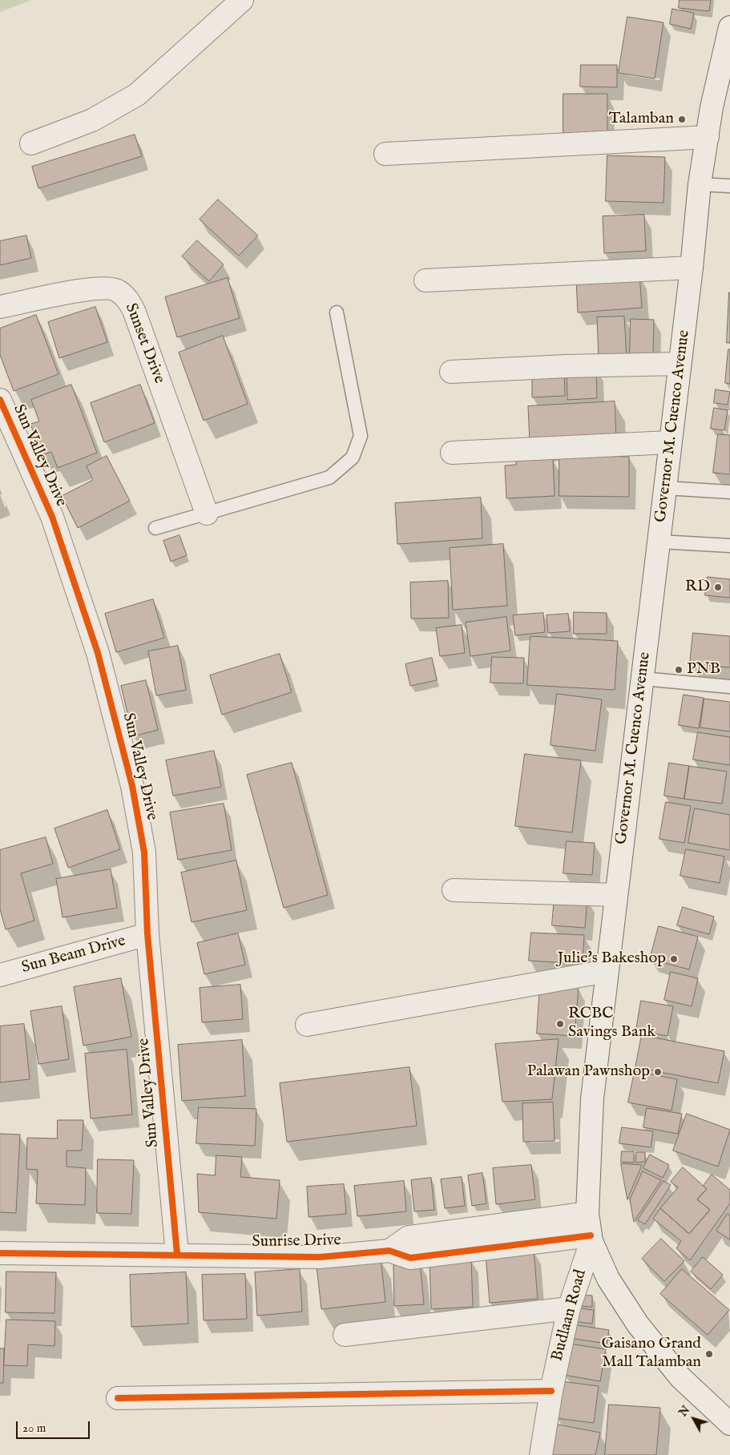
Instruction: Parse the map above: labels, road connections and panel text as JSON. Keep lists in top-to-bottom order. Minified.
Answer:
{"streets":{"street":["Sunset Drive","Governor M. Cuenco Avenue","Sun Valley Drive","Sun Beam Drive","Sunrise Drive","Budlaan Road"]},"crossings":[["Governor M. Cuenco Avenue","Sunrise Drive"],["Governor M. Cuenco Avenue","Budlaan Road"],["Sun Valley Drive","Sun Beam Drive"],["Sun Valley Drive","Sunrise Drive"],["Sunrise Drive","Budlaan Road"]],"places":["Talamban","RD","PNB","Julie's Bakeshop","RCBC Savings Bank","Palawan Pawnshop","Gaisano Grand Mall Talamban"],"scale_bar":"20 m","north":"top left"}
